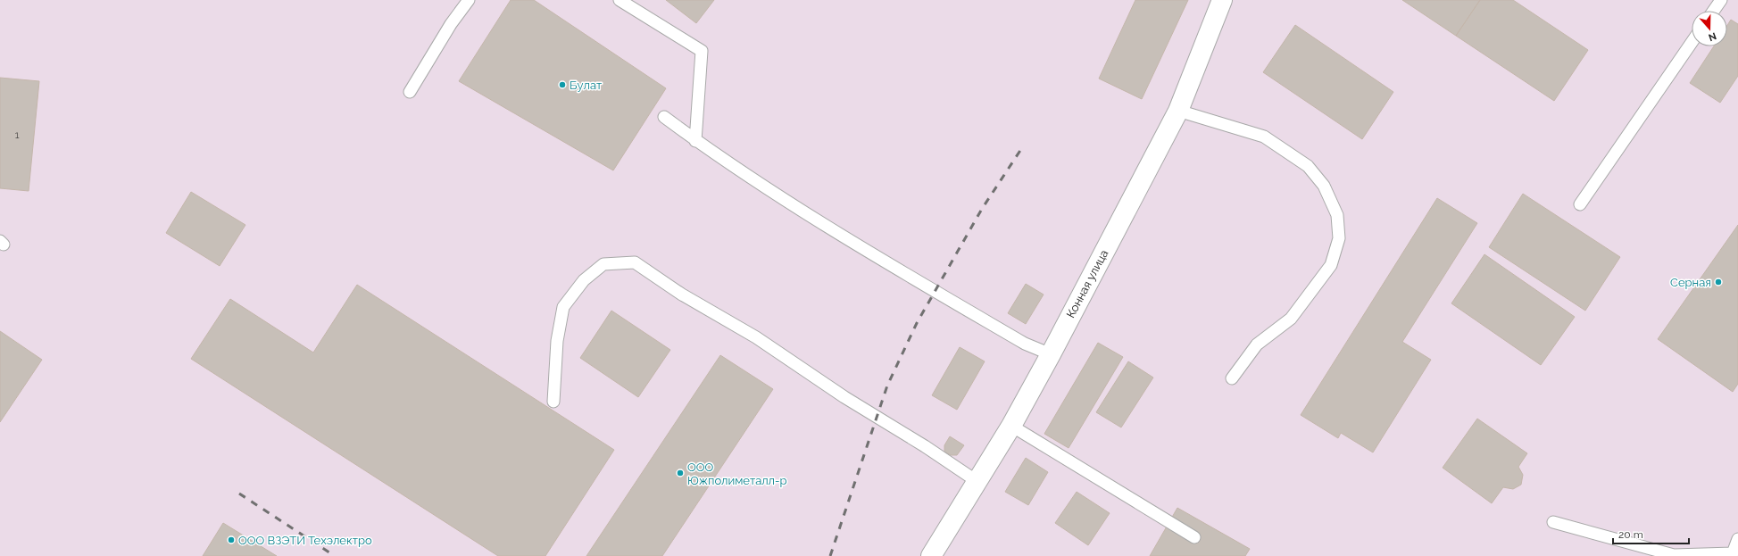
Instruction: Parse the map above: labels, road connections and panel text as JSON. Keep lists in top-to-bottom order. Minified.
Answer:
{"streets":{"street":["Конная улица"]},"places":["Булат","Серная","ООО Южполиметалл-р","ООО ВЗЭТИ Техэлектро"],"house_numbers":["1"],"scale_bar":"20 m","north":"bottom"}
